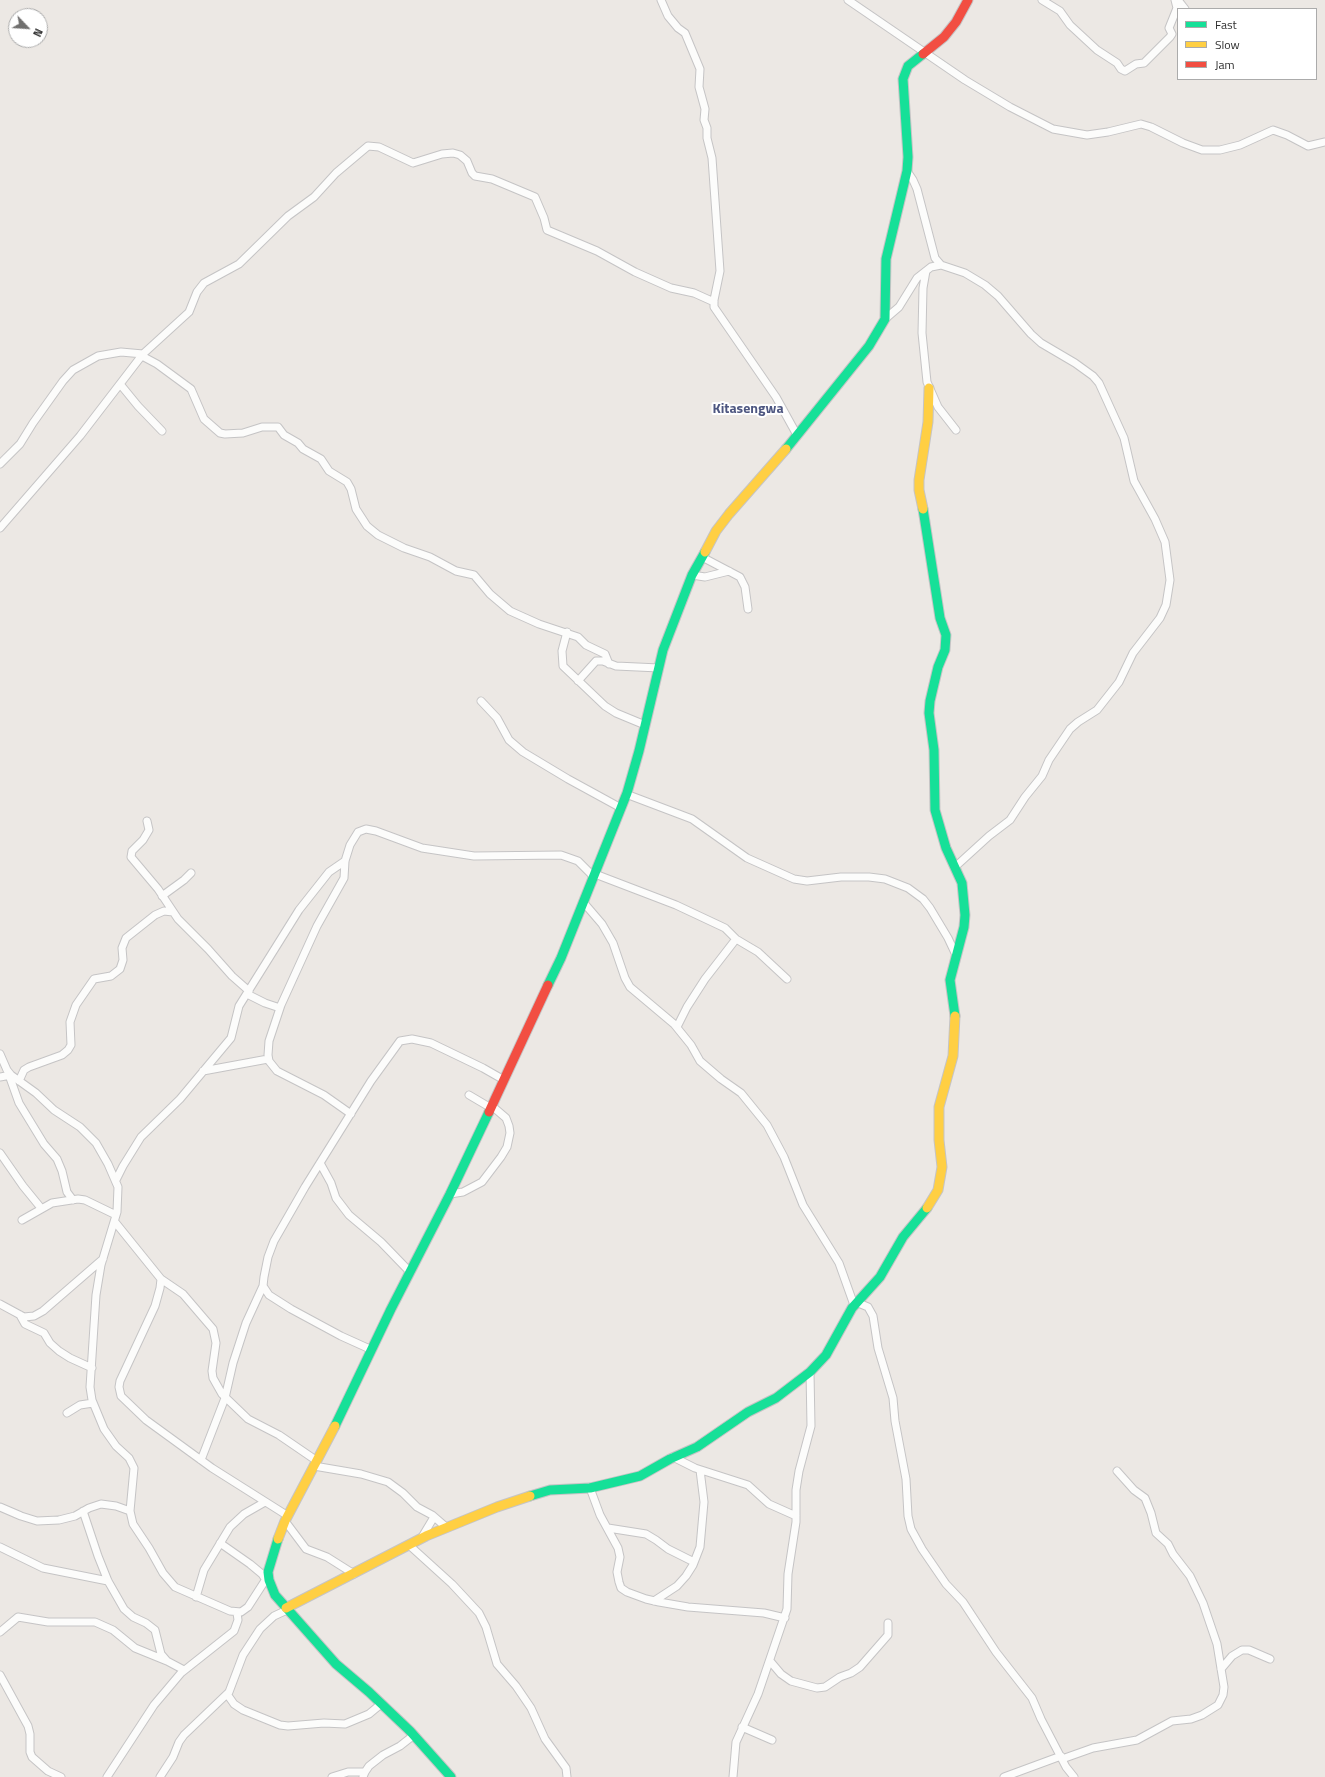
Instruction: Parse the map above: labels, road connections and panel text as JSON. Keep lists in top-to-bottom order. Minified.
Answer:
{"districts":["Kitasengwa"],"legend":["Fast","Slow","Jam"],"north":"bottom right"}
